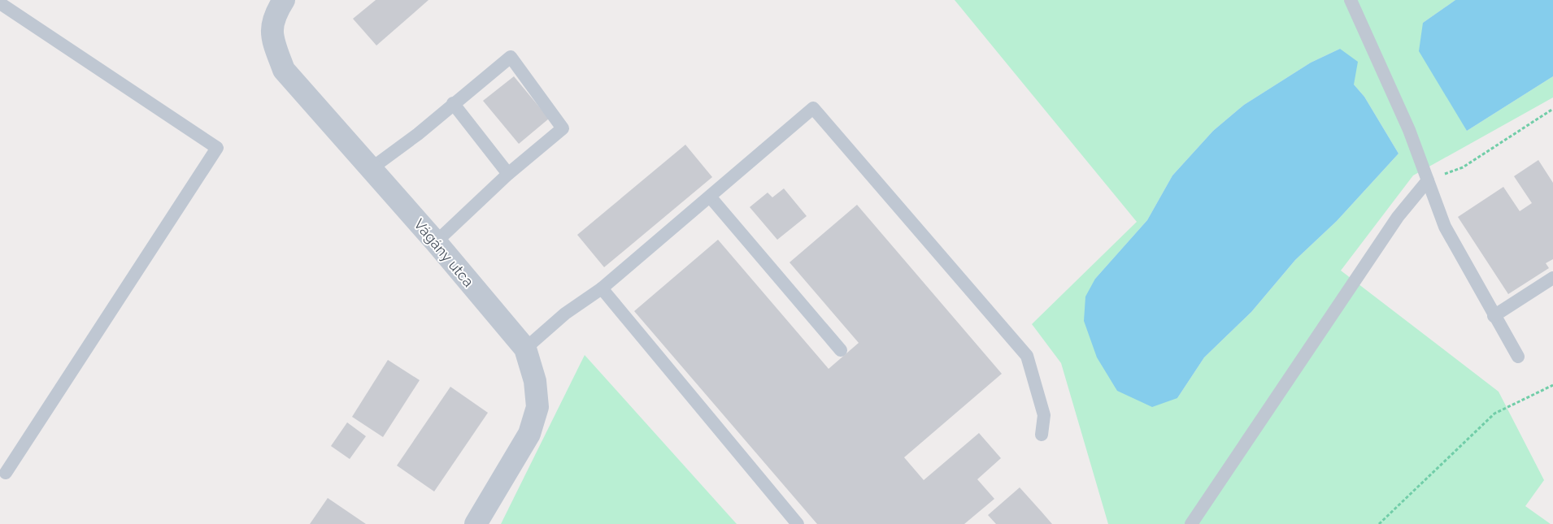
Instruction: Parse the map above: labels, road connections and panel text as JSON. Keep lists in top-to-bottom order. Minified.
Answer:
{"streets":{"street":["Vágány utca"]}}
